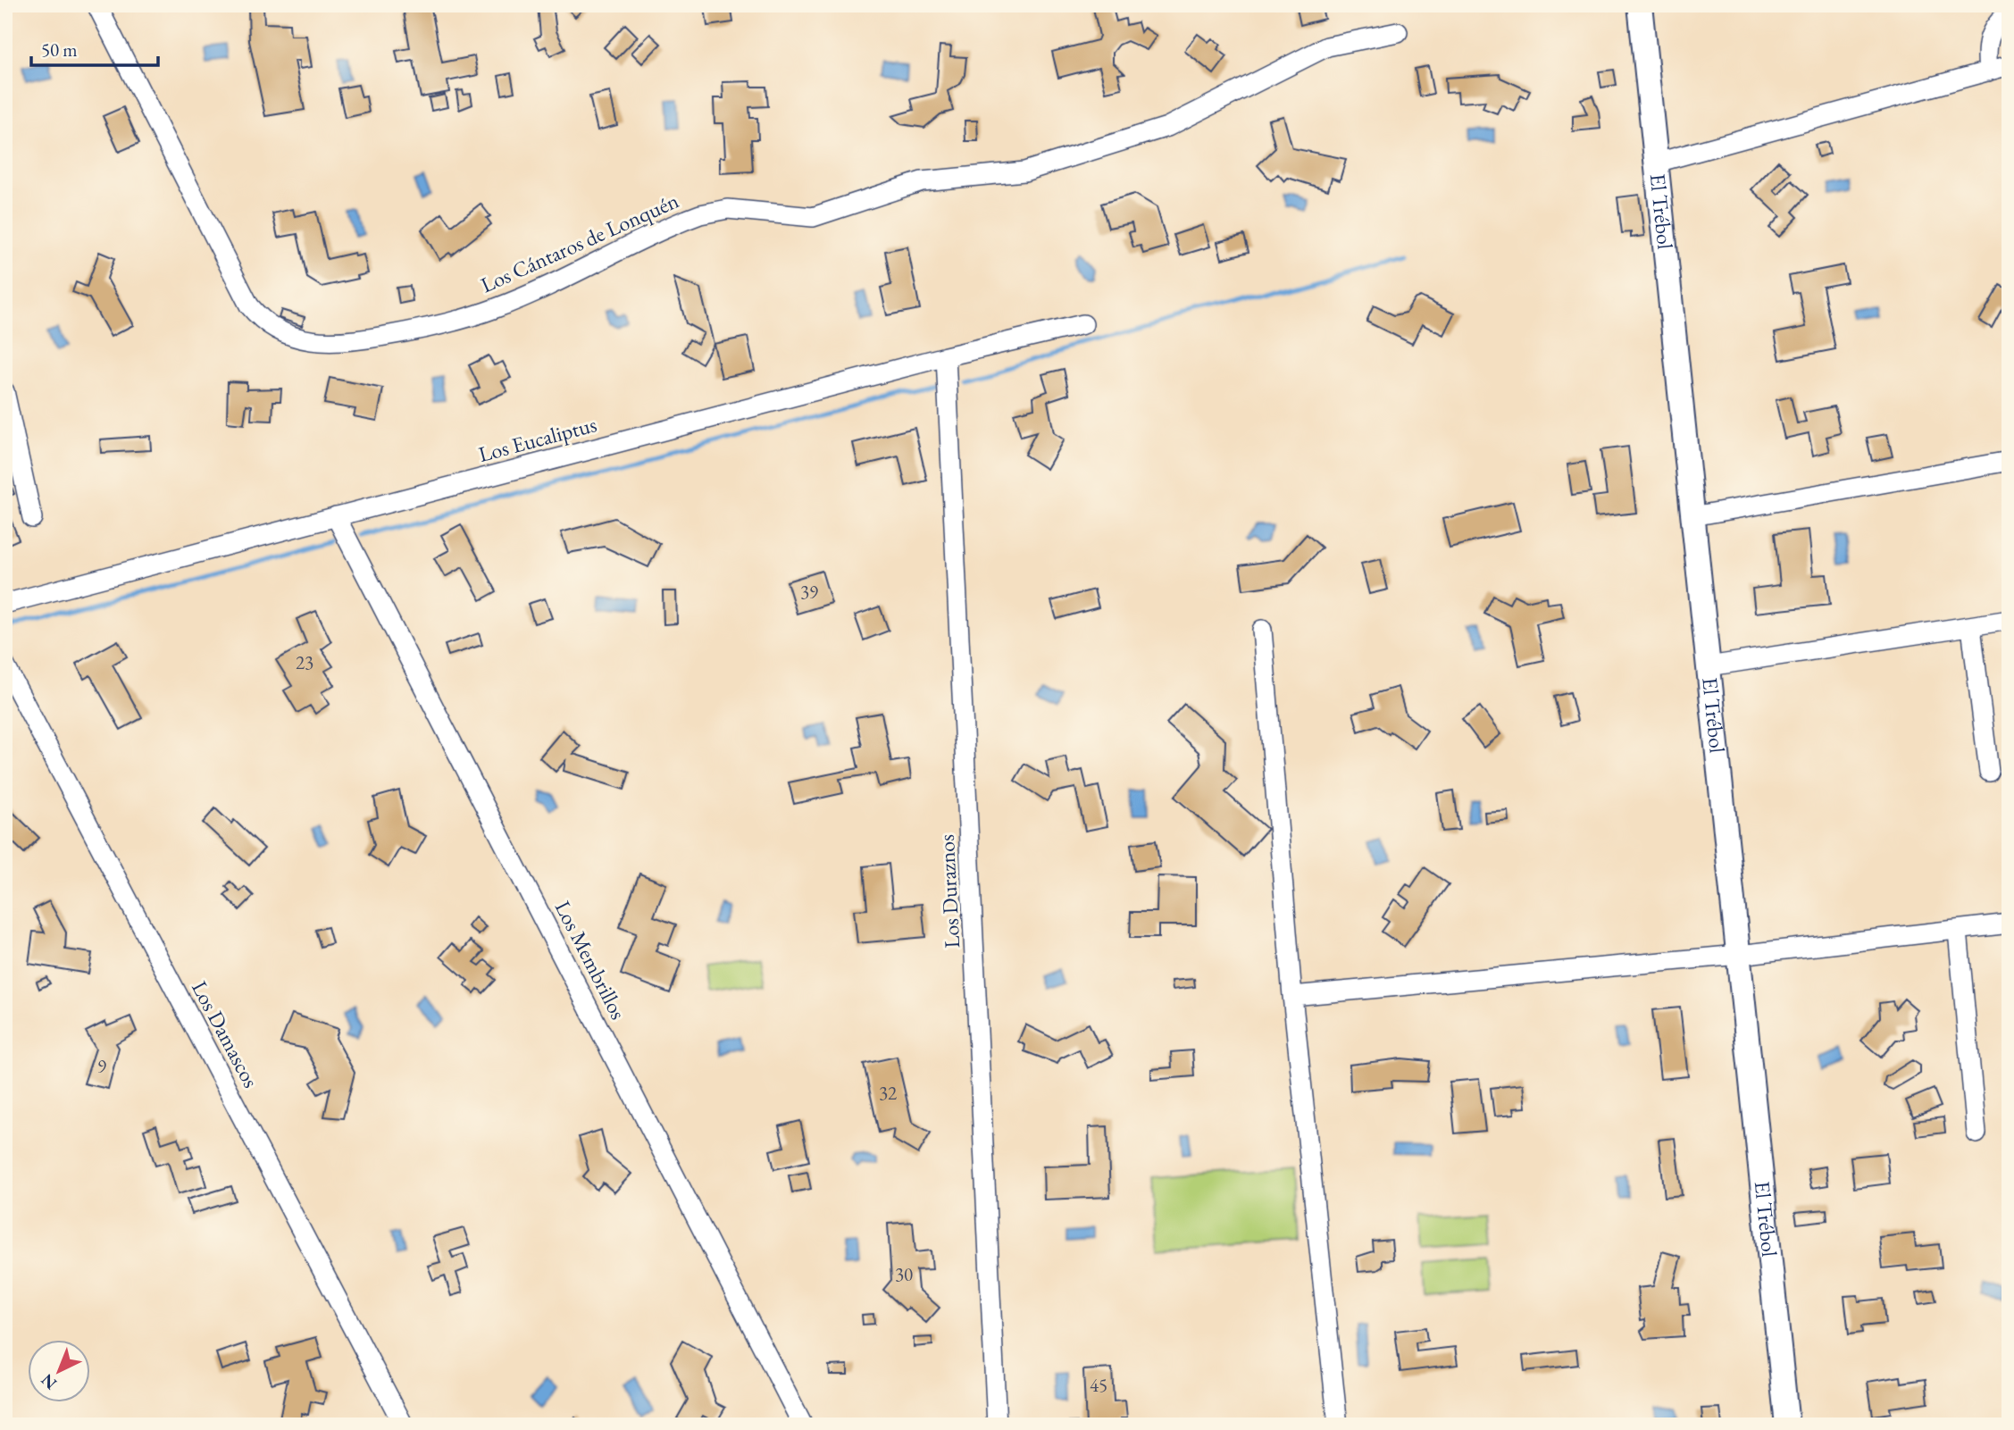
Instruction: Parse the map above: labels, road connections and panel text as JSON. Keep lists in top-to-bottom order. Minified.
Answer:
{"streets":{"main road":["El Trébol"],"street":["Los Cántaros de Lonquén","Los Eucaliptus","Los Duraznos","Los Membrillos","Los Damascos"]},"crossings":[["Los Eucaliptus","Los Duraznos"],["Los Eucaliptus","Los Membrillos"]],"house_numbers":["39","23","9","32","30","45"],"scale_bar":"50 m","north":"bottom left"}
